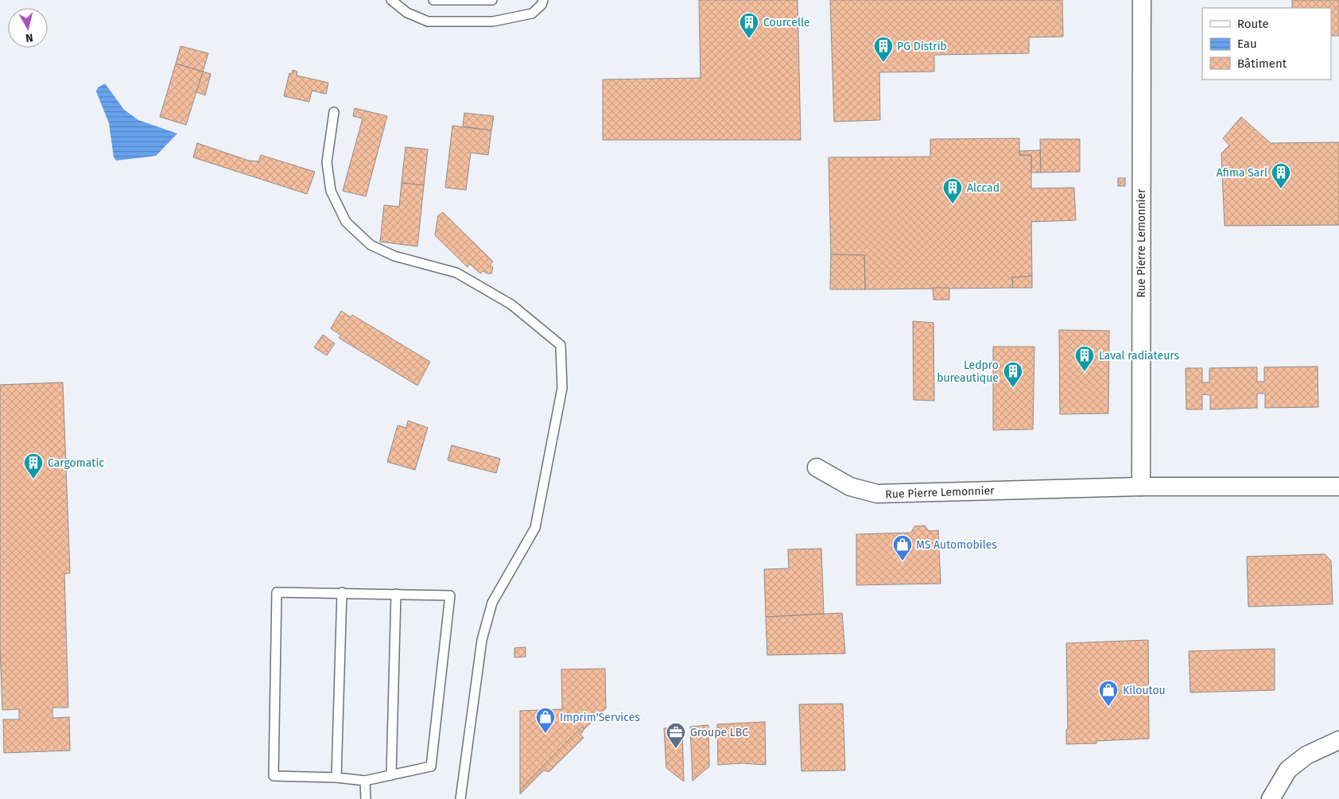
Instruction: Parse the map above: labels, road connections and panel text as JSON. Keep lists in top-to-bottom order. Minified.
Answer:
{"streets":{"street":["Rue Pierre Lemonnier"]},"places":{"building":["Courcelle","PG Distrib","Afima Sarl","Alccad","Laval radiateurs","Ledpro bureautique","Cargomatic"],"shop":["MS Automobiles","Kiloutou","Imprim'Services"],"office":["Groupe LBC"]},"legend":["Route","Eau","Bâtiment"],"north":"bottom"}
